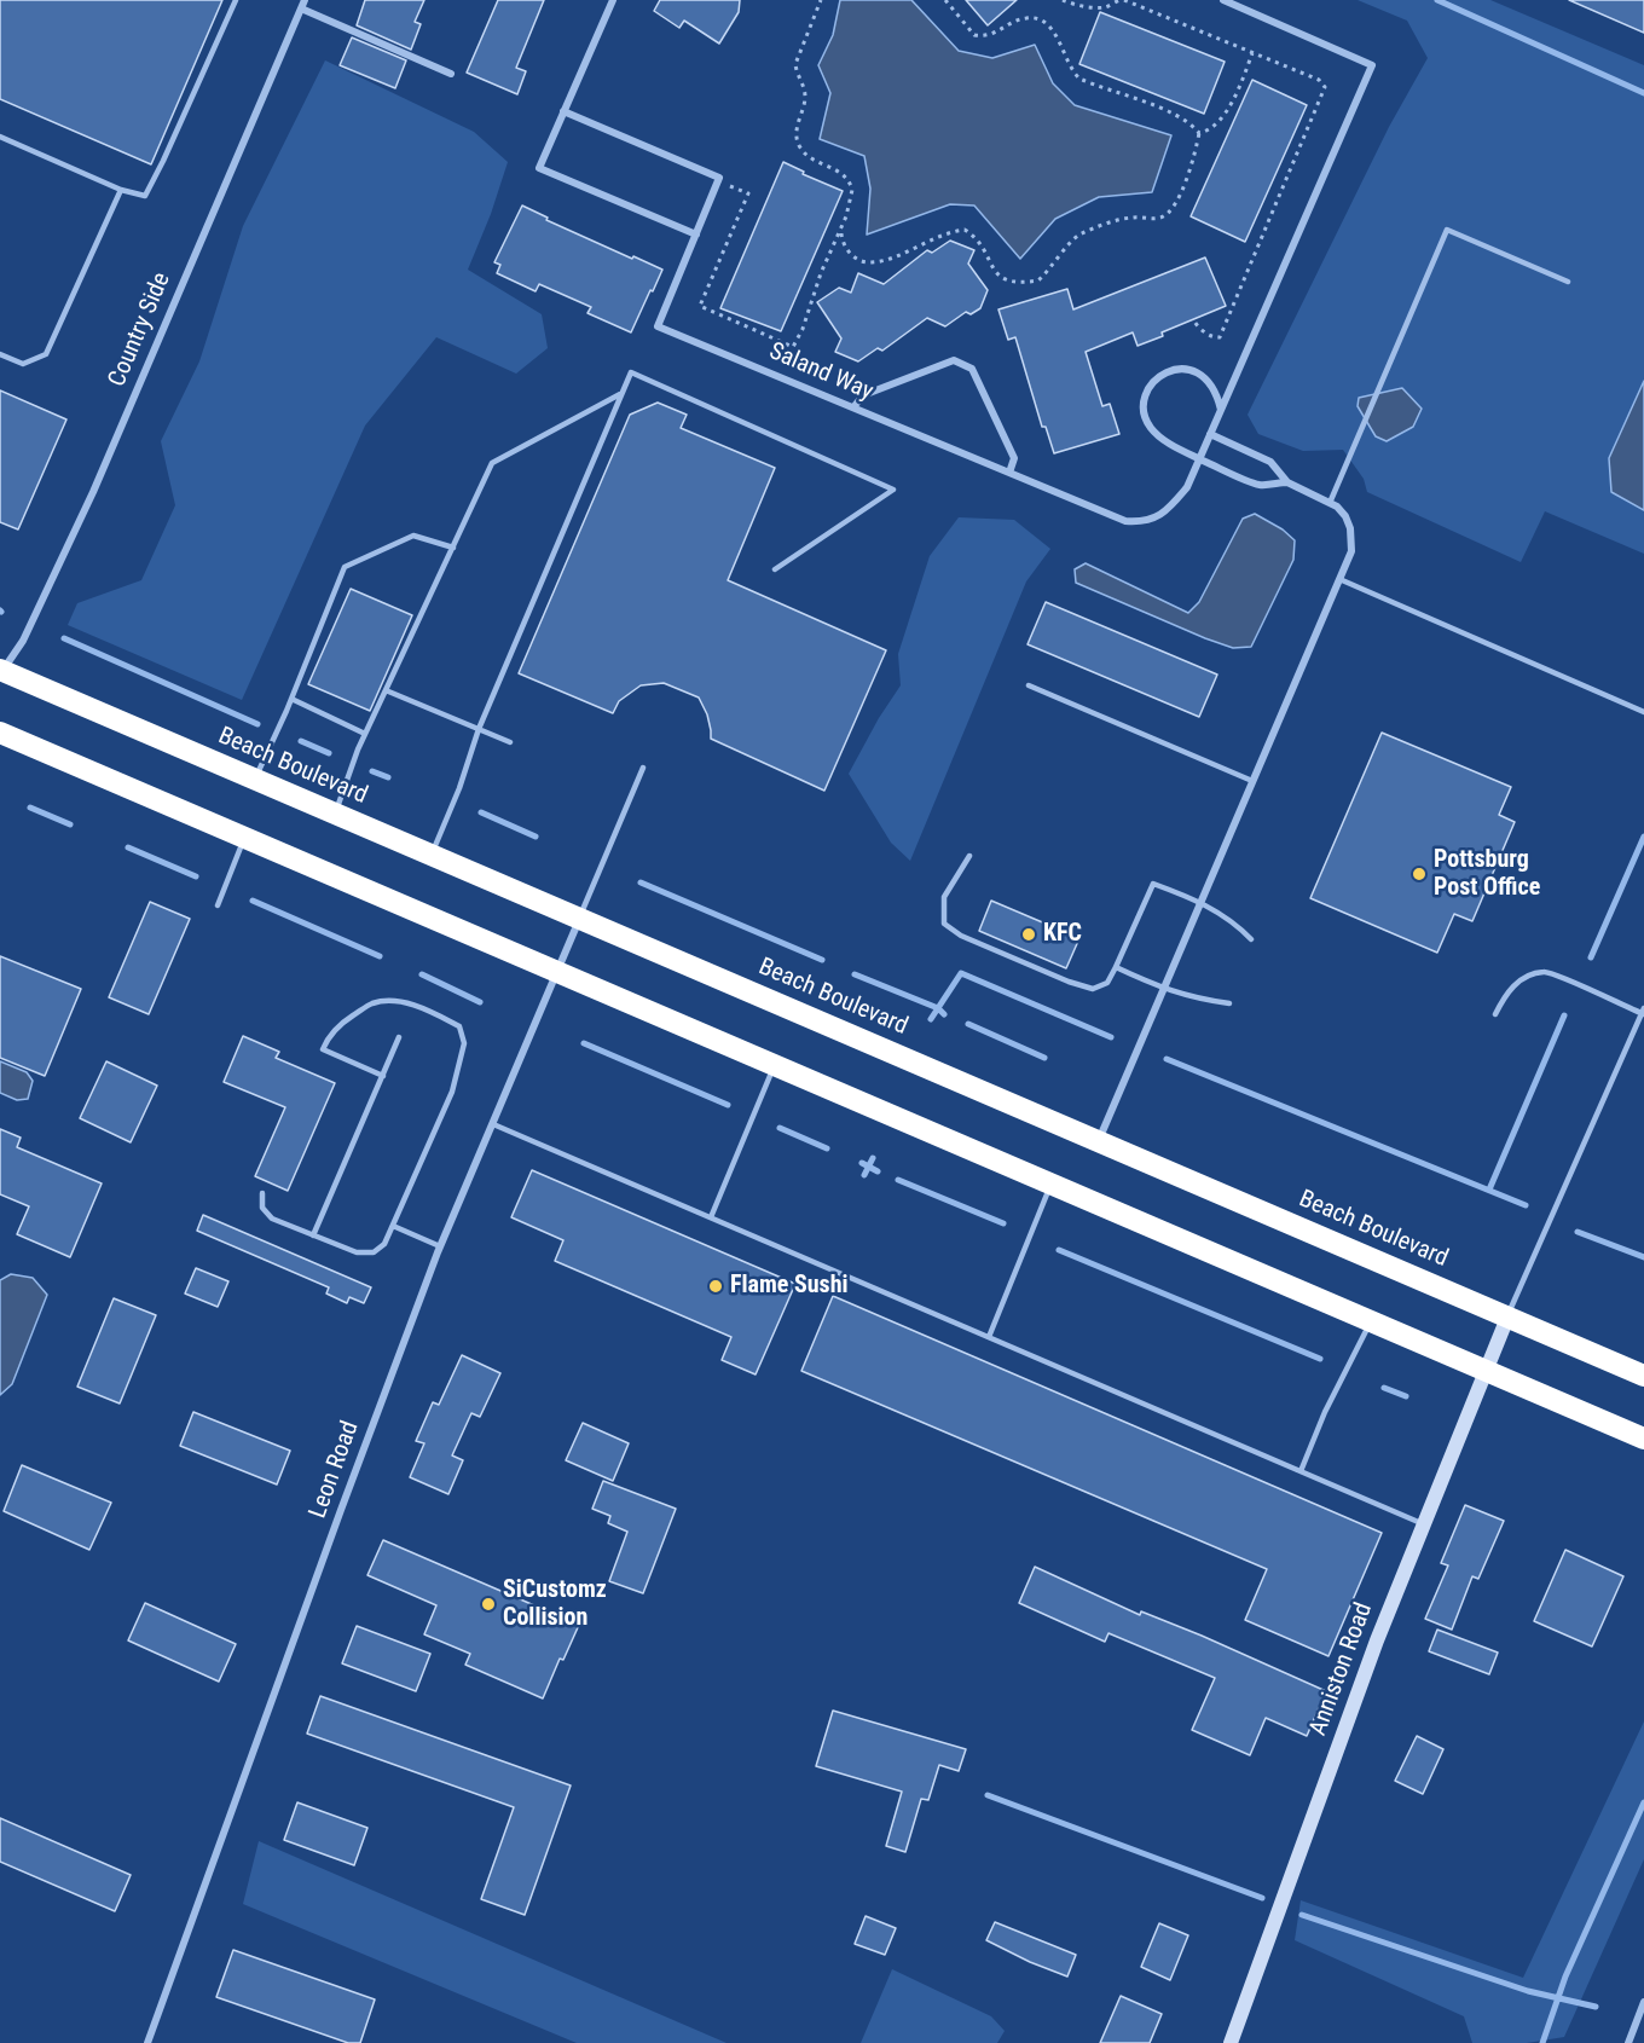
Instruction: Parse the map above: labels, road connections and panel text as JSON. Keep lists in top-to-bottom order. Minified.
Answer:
{"streets":{"highway":["Beach Boulevard"],"street":["Country Side","Saland Way","Leon Road","Anniston Road"]},"crossings":[["Country Side","Beach Boulevard"],["Beach Boulevard","Leon Road"],["Beach Boulevard","Anniston Road"]],"places":["Pottsburg Post Office","KFC","Flame Sushi","SiCustomz Collision"]}
